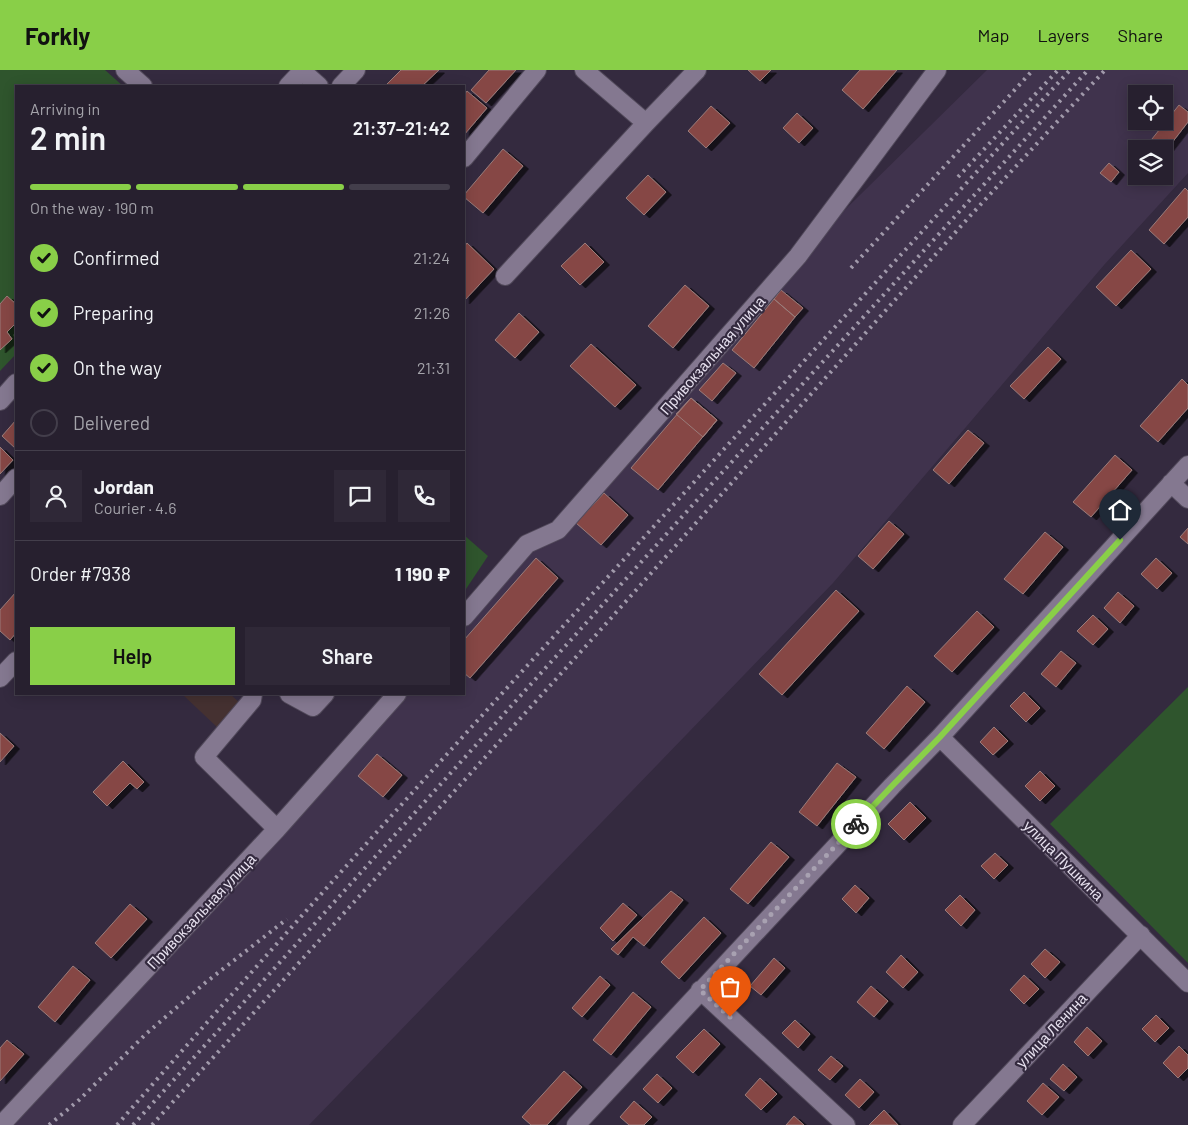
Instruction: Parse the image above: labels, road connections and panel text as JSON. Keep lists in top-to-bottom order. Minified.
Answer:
{"streets":{"street":["Привокзальная улица","улица Пушкина","улица Ленина"]},"crossings":[["улица Пушкина","улица Ленина"]],"page":{"header":"Forkly","nav":["Map","Layers","Share"],"heading":["2 min","Arriving in","21:37–21:42"],"panel":["Jordan","Courier · 4.6","Order #7938","1 190 ₽"],"bar":"On the way · 190 m","list":[["Confirmed","21:24"],["Preparing","21:26"],["On the way","21:31"],"Delivered"],"buttons":["Help","Share"]}}
